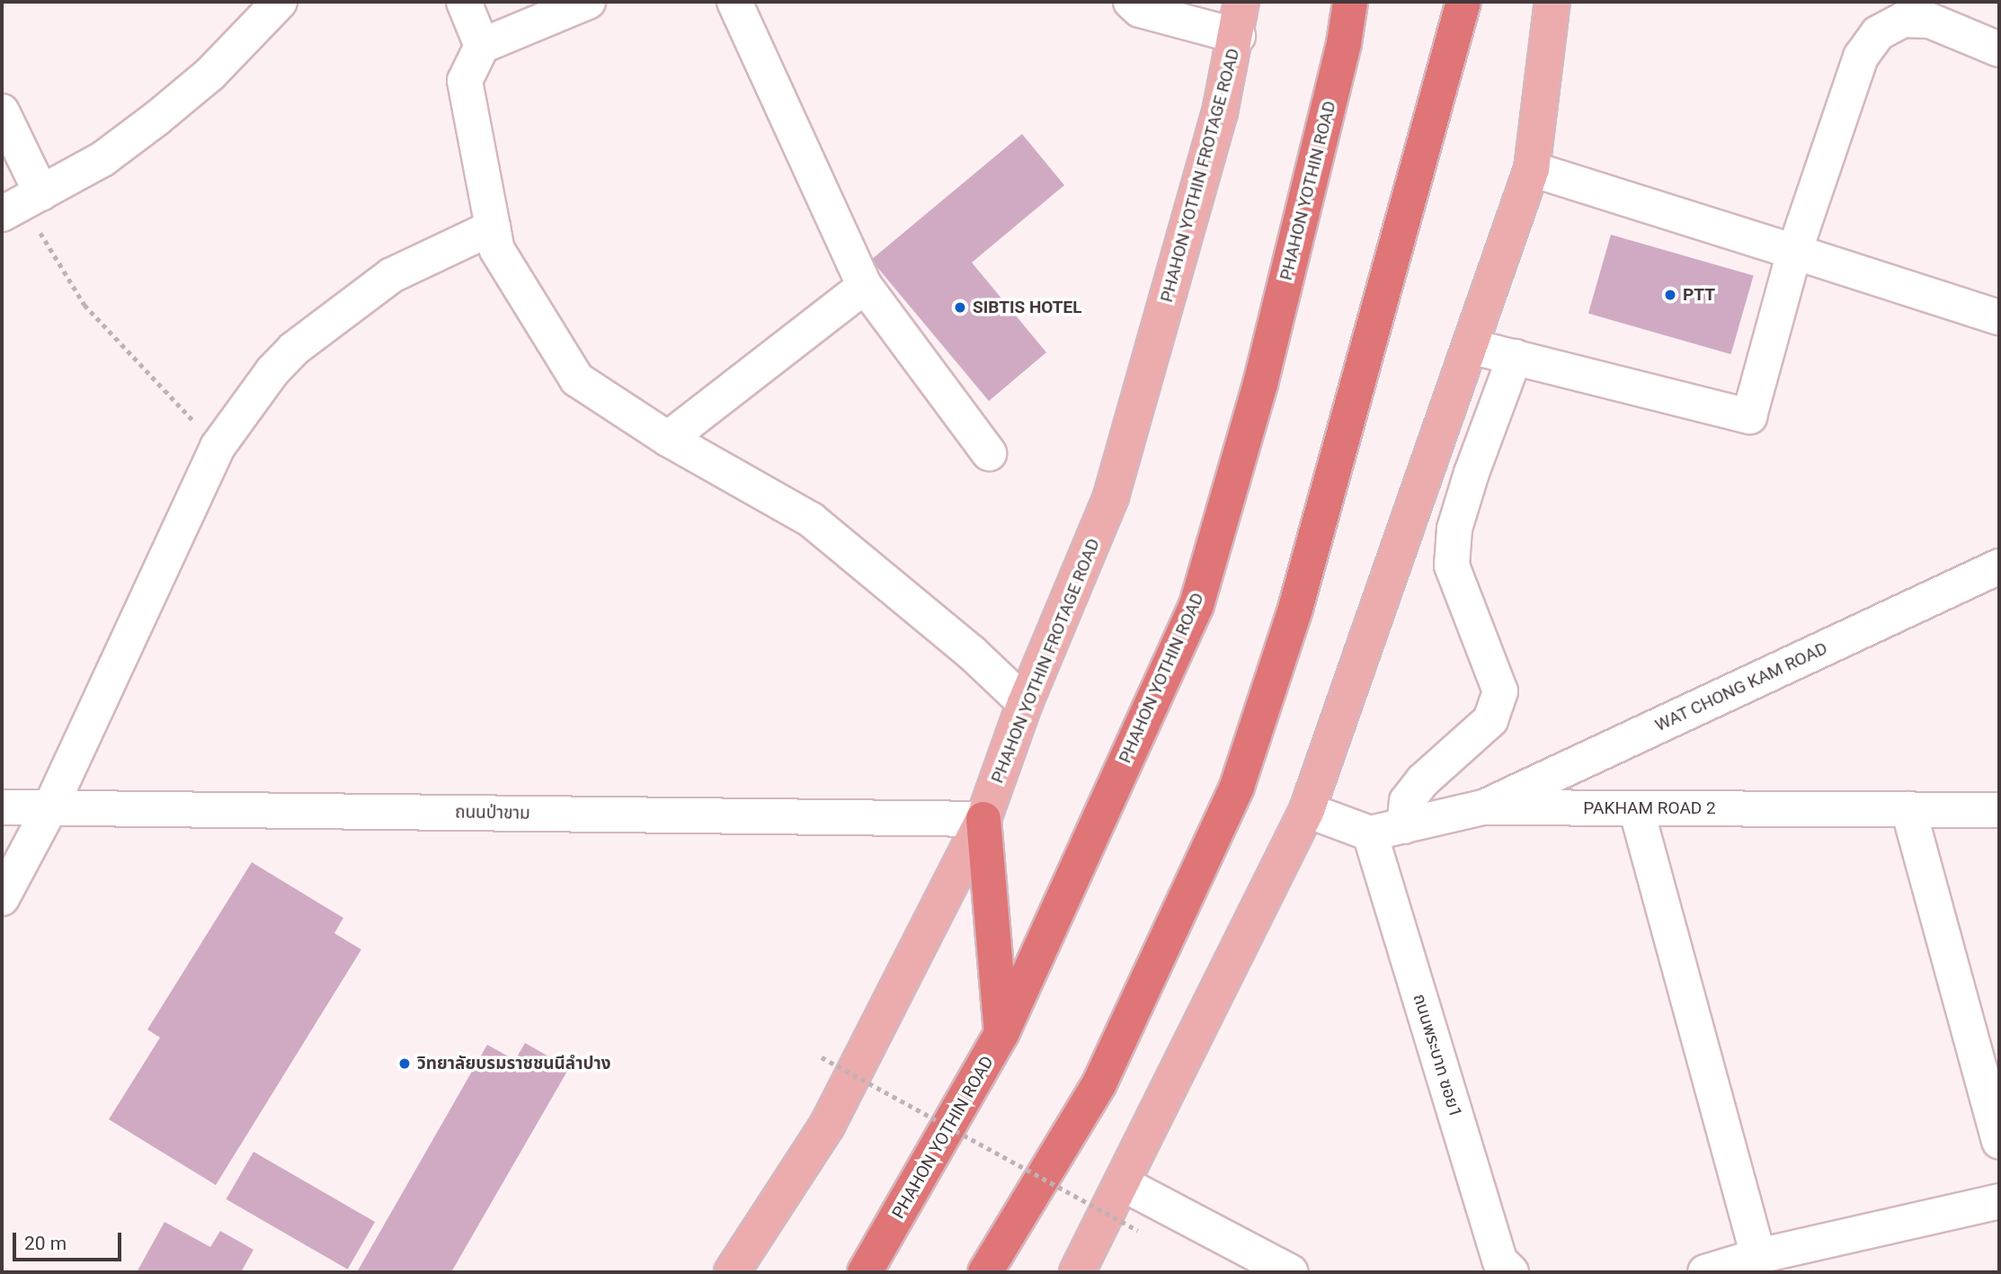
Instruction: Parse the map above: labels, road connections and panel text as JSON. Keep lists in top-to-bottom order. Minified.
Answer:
{"streets":{"highway":["PHAHON YOTHIN ROAD"],"main road":["PHAHON YOTHIN FROTAGE ROAD"],"street":["WAT CHONG KAM ROAD","PAKHAM ROAD 2","ถนนป่าขาม","ถนนพระบาท ฃอย1"]},"crossings":[["PHAHON YOTHIN FROTAGE ROAD","ถนนป่าขาม"],["WAT CHONG KAM ROAD","PAKHAM ROAD 2"],["PAKHAM ROAD 2","ถนนพระบาท ฃอย1"]],"places":["PTT","SIBTIS HOTEL","วิทยาลัยบรมราชชนนีลำปาง"],"scale_bar":"20 m"}
